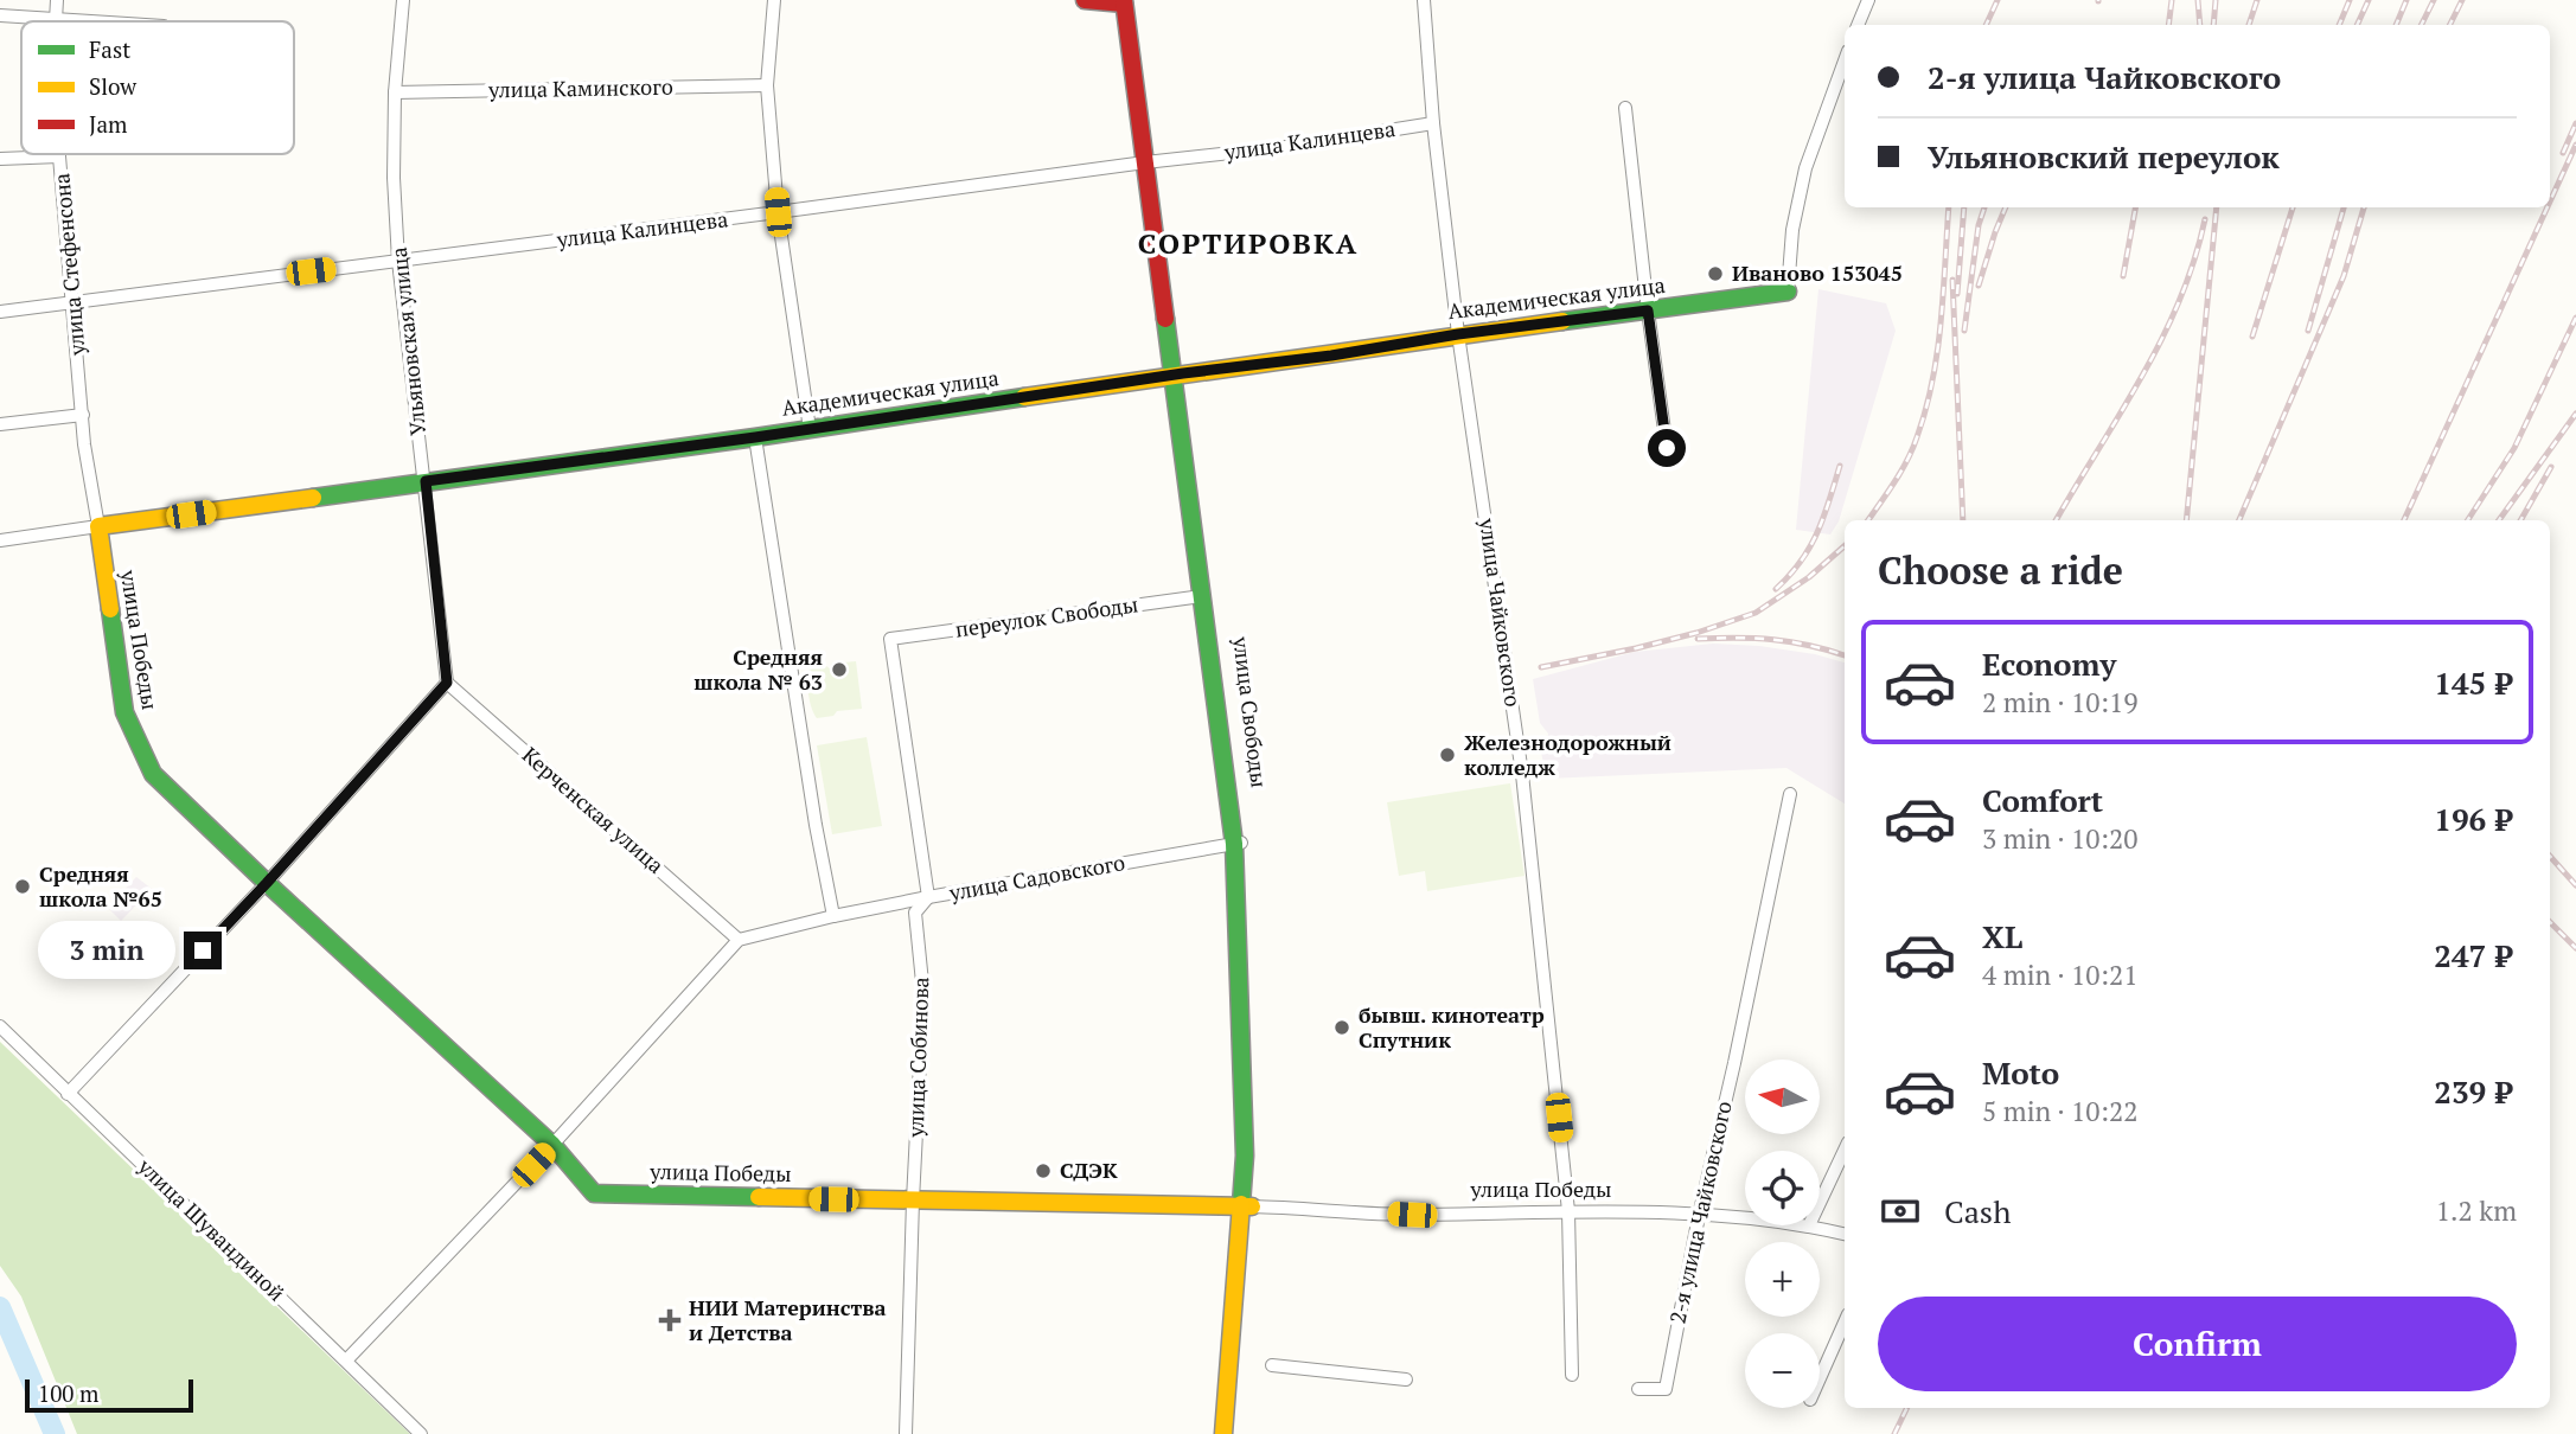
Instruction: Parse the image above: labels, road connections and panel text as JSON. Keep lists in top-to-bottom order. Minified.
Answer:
{"streets":{"street":["улица Каминского","улица Калинцева","улица Стефенсона","Академическая улица","Ульяновская улица","улица Чайковского","переулок Свободы","улица Победы","улица Свободы","Керченская улица","улица Садовского","улица Собинова","2-я улица Чайковского","улица Шувандиной"]},"crossings":[["улица Каминского","Ульяновская улица"],["улица Калинцева","улица Стефенсона"],["улица Калинцева","Ульяновская улица"],["улица Калинцева","улица Чайковского"],["улица Калинцева","улица Свободы"],["улица Стефенсона","Академическая улица"],["улица Стефенсона","улица Победы"],["Академическая улица","Ульяновская улица"],["Академическая улица","улица Чайковского"],["Академическая улица","улица Победы"],["Академическая улица","улица Свободы"],["Ульяновская улица","Керченская улица"],["улица Чайковского","улица Победы"],["переулок Свободы","улица Свободы"],["переулок Свободы","улица Собинова"],["улица Победы","улица Свободы"],["улица Победы","улица Собинова"],["улица Победы","2-я улица Чайковского"],["улица Свободы","улица Садовского"],["Керченская улица","улица Садовского"],["улица Садовского","улица Собинова"]],"districts":["СОРТИРОВКА"],"places":{"other":["Иваново 153045","Средняя школа № 63","Железнодорожный колледж","Средняя школа №65","бывш. кинотеатр Спутник","СДЭК"],"health":["НИИ Материнства и Детства"]},"legend":["Fast","Slow","Jam"],"scale_bar":"100 m","north":"left","page":{"banner":["2-я улица Чайковского","Ульяновский переулок"],"heading":"Choose a ride","list":[{"name":"Economy","note":"2 min · 10:19","value":"145 ₽"},{"name":"Comfort","note":"3 min · 10:20","value":"196 ₽"},{"name":"XL","note":"4 min · 10:21","value":"247 ₽"},{"name":"Moto","note":"5 min · 10:22","value":"239 ₽"}],"bubble":"3 min","map_buttons":["+","−"],"pay":["Cash","1.2 km"],"buttons":"Confirm","scale":"100 m"}}
